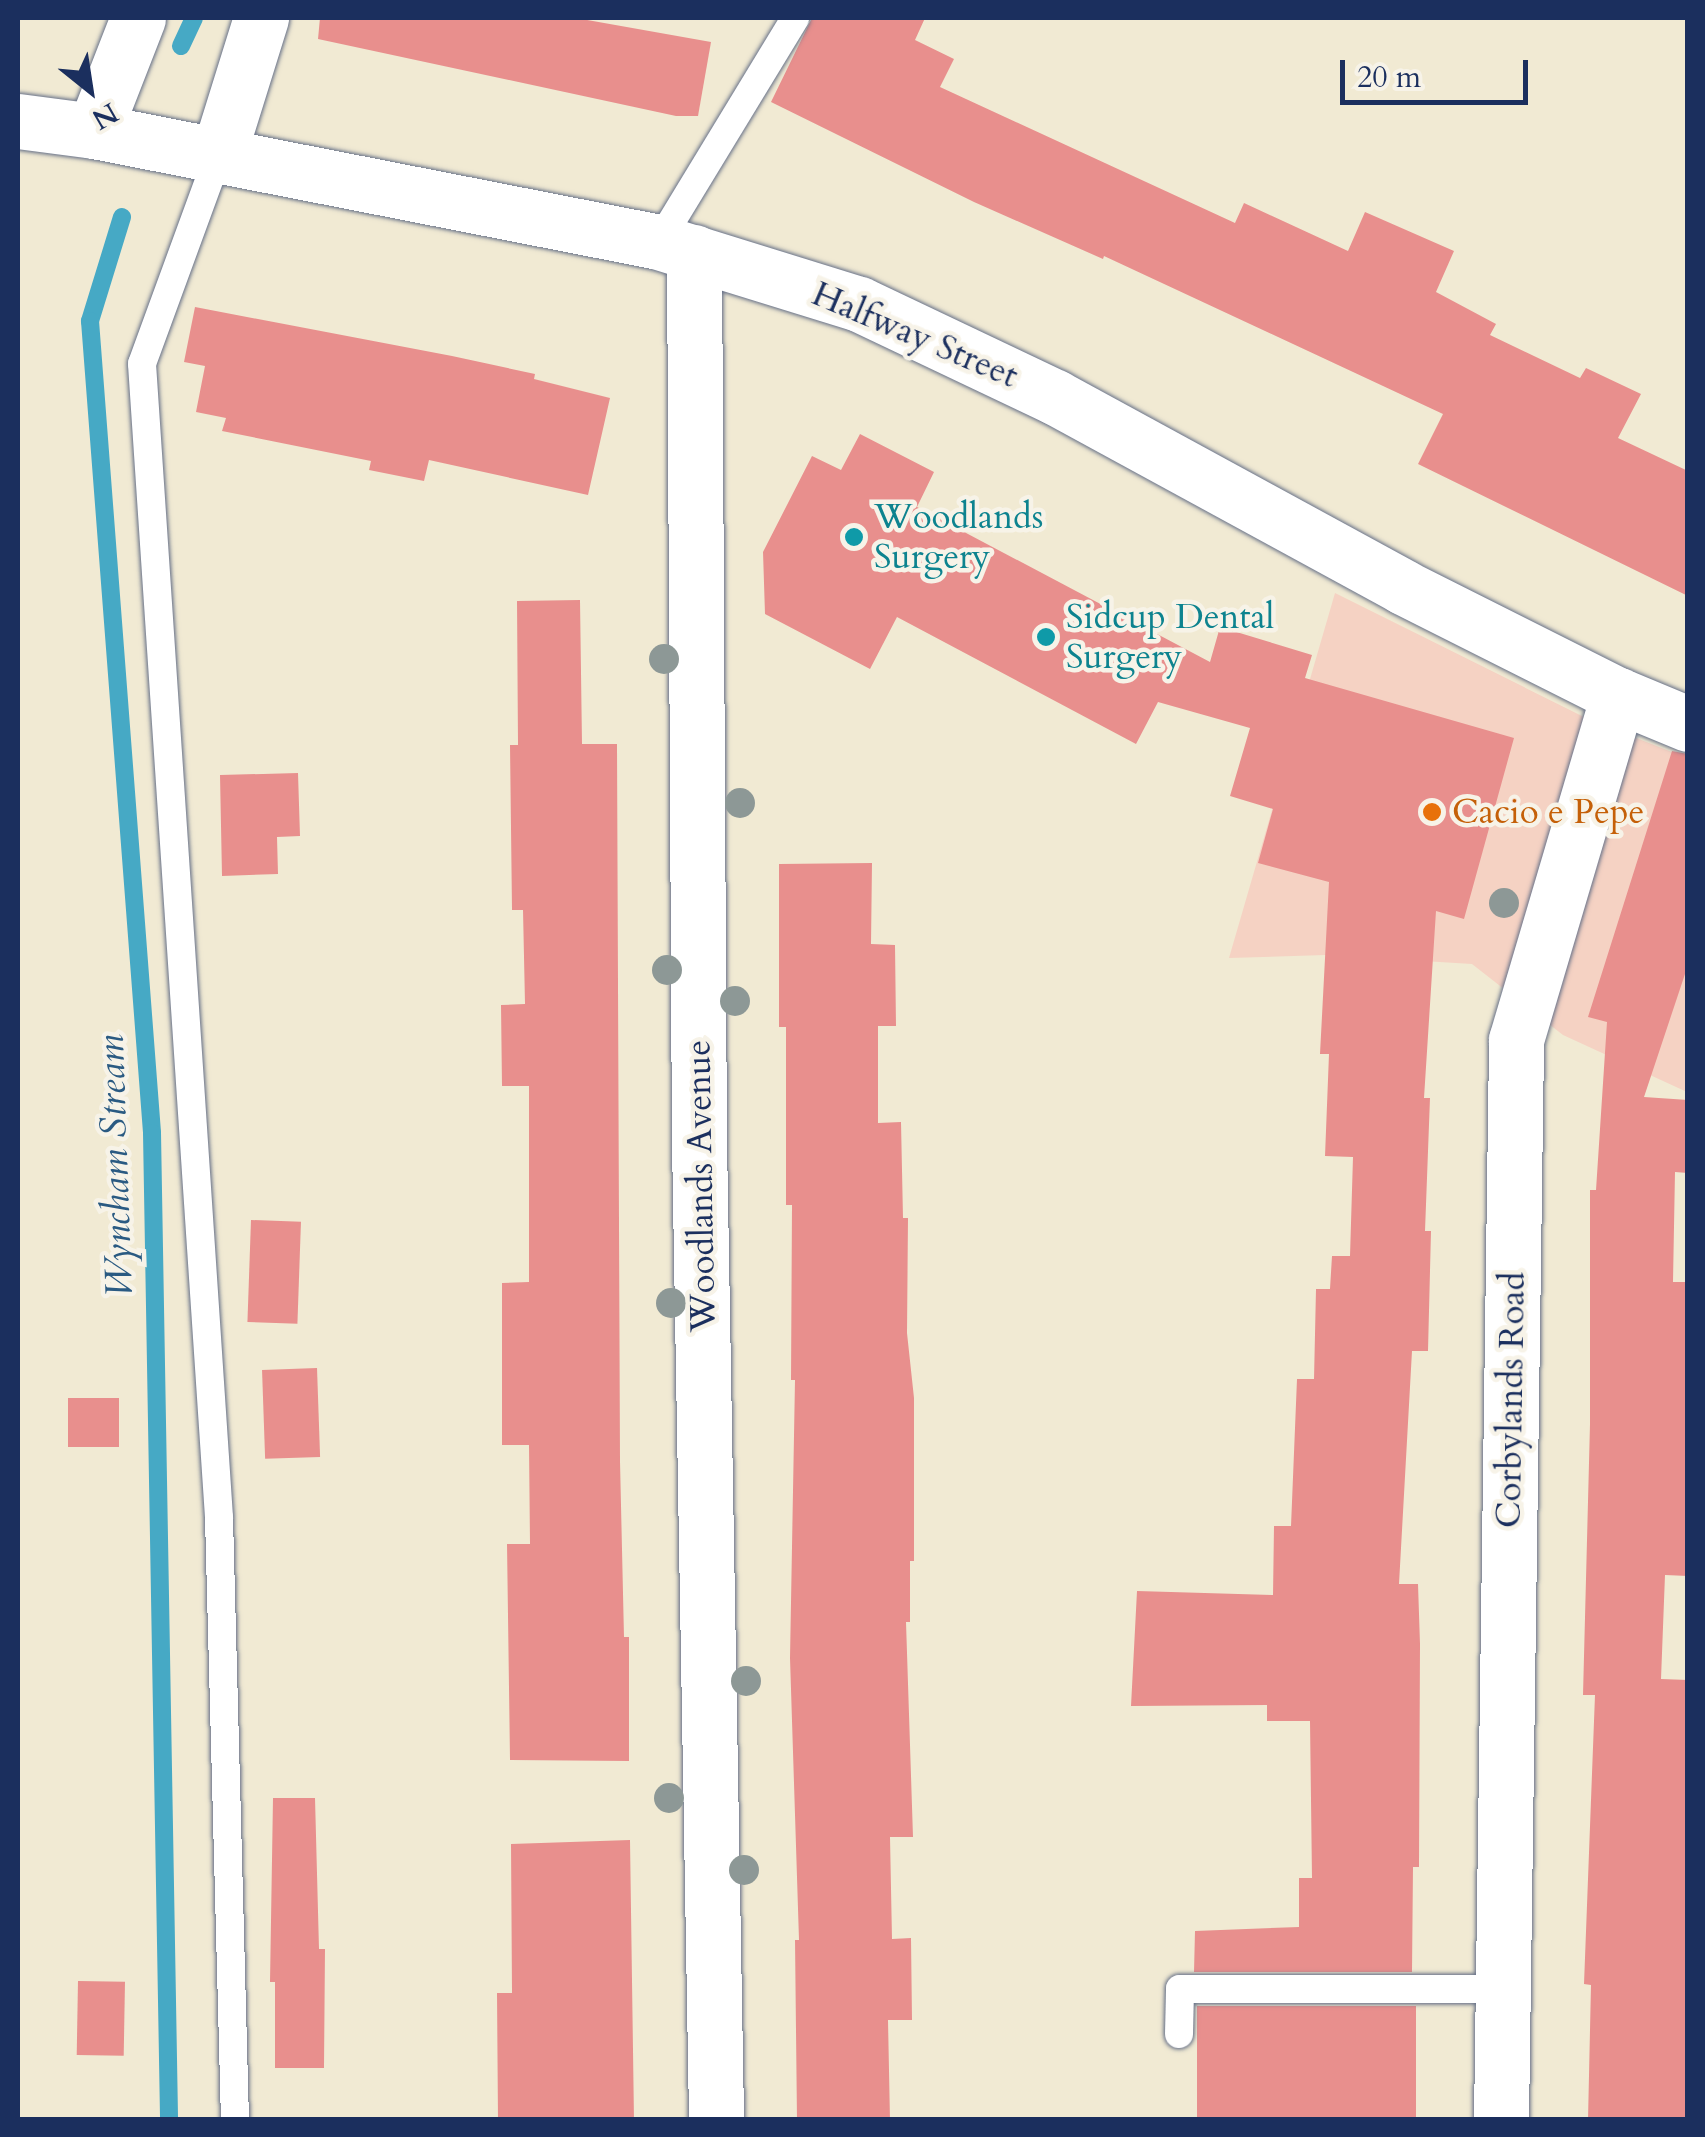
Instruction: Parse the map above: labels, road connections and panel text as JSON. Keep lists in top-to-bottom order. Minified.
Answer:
{"streets":{"street":["Halfway Street","Woodlands Avenue","Corbylands Road"]},"crossings":[["Halfway Street","Woodlands Avenue"],["Halfway Street","Corbylands Road"]],"water":["Wyncham Stream"],"places":["Woodlands Surgery","Sidcup Dental Surgery","Cacio e Pepe"],"scale_bar":"20 m","north":"bottom right"}
